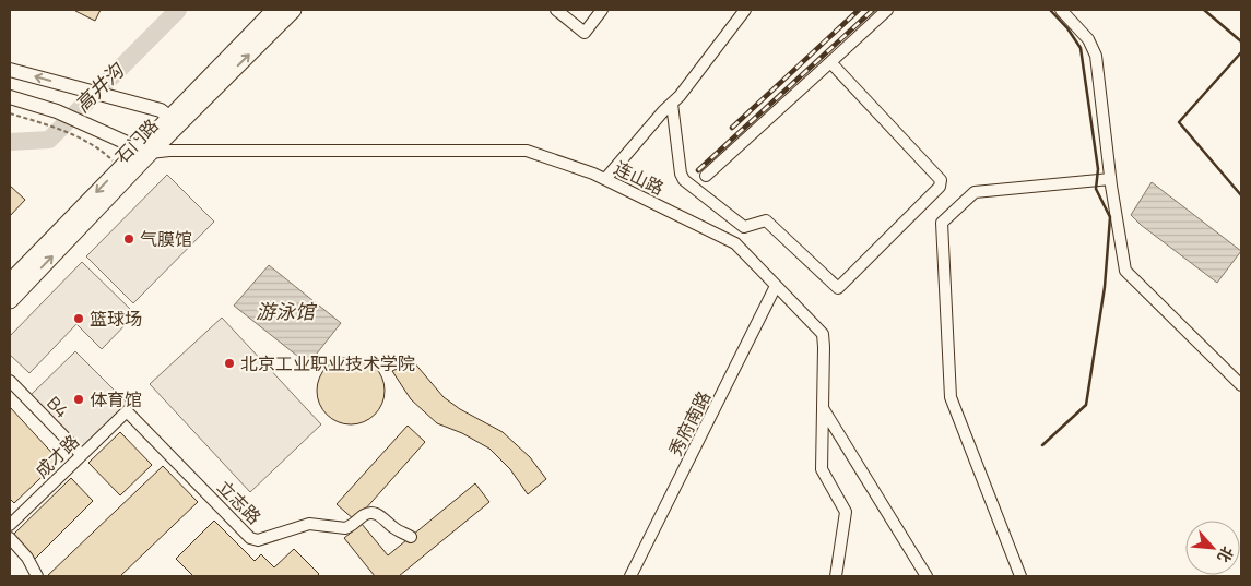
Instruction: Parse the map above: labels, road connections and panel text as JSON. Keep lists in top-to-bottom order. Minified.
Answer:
{"streets":{"highway":["石门路"],"street":["连山路","B4","秀府南路","成才路","立志路"]},"crossings":[["石门路","连山路"],["连山路","秀府南路"],["B4","成才路"],["成才路","立志路"]],"water":["高井沟","游泳馆"],"places":["气膜馆","篮球场","北京工业职业技术学院","体育馆"],"north":"bottom right"}
